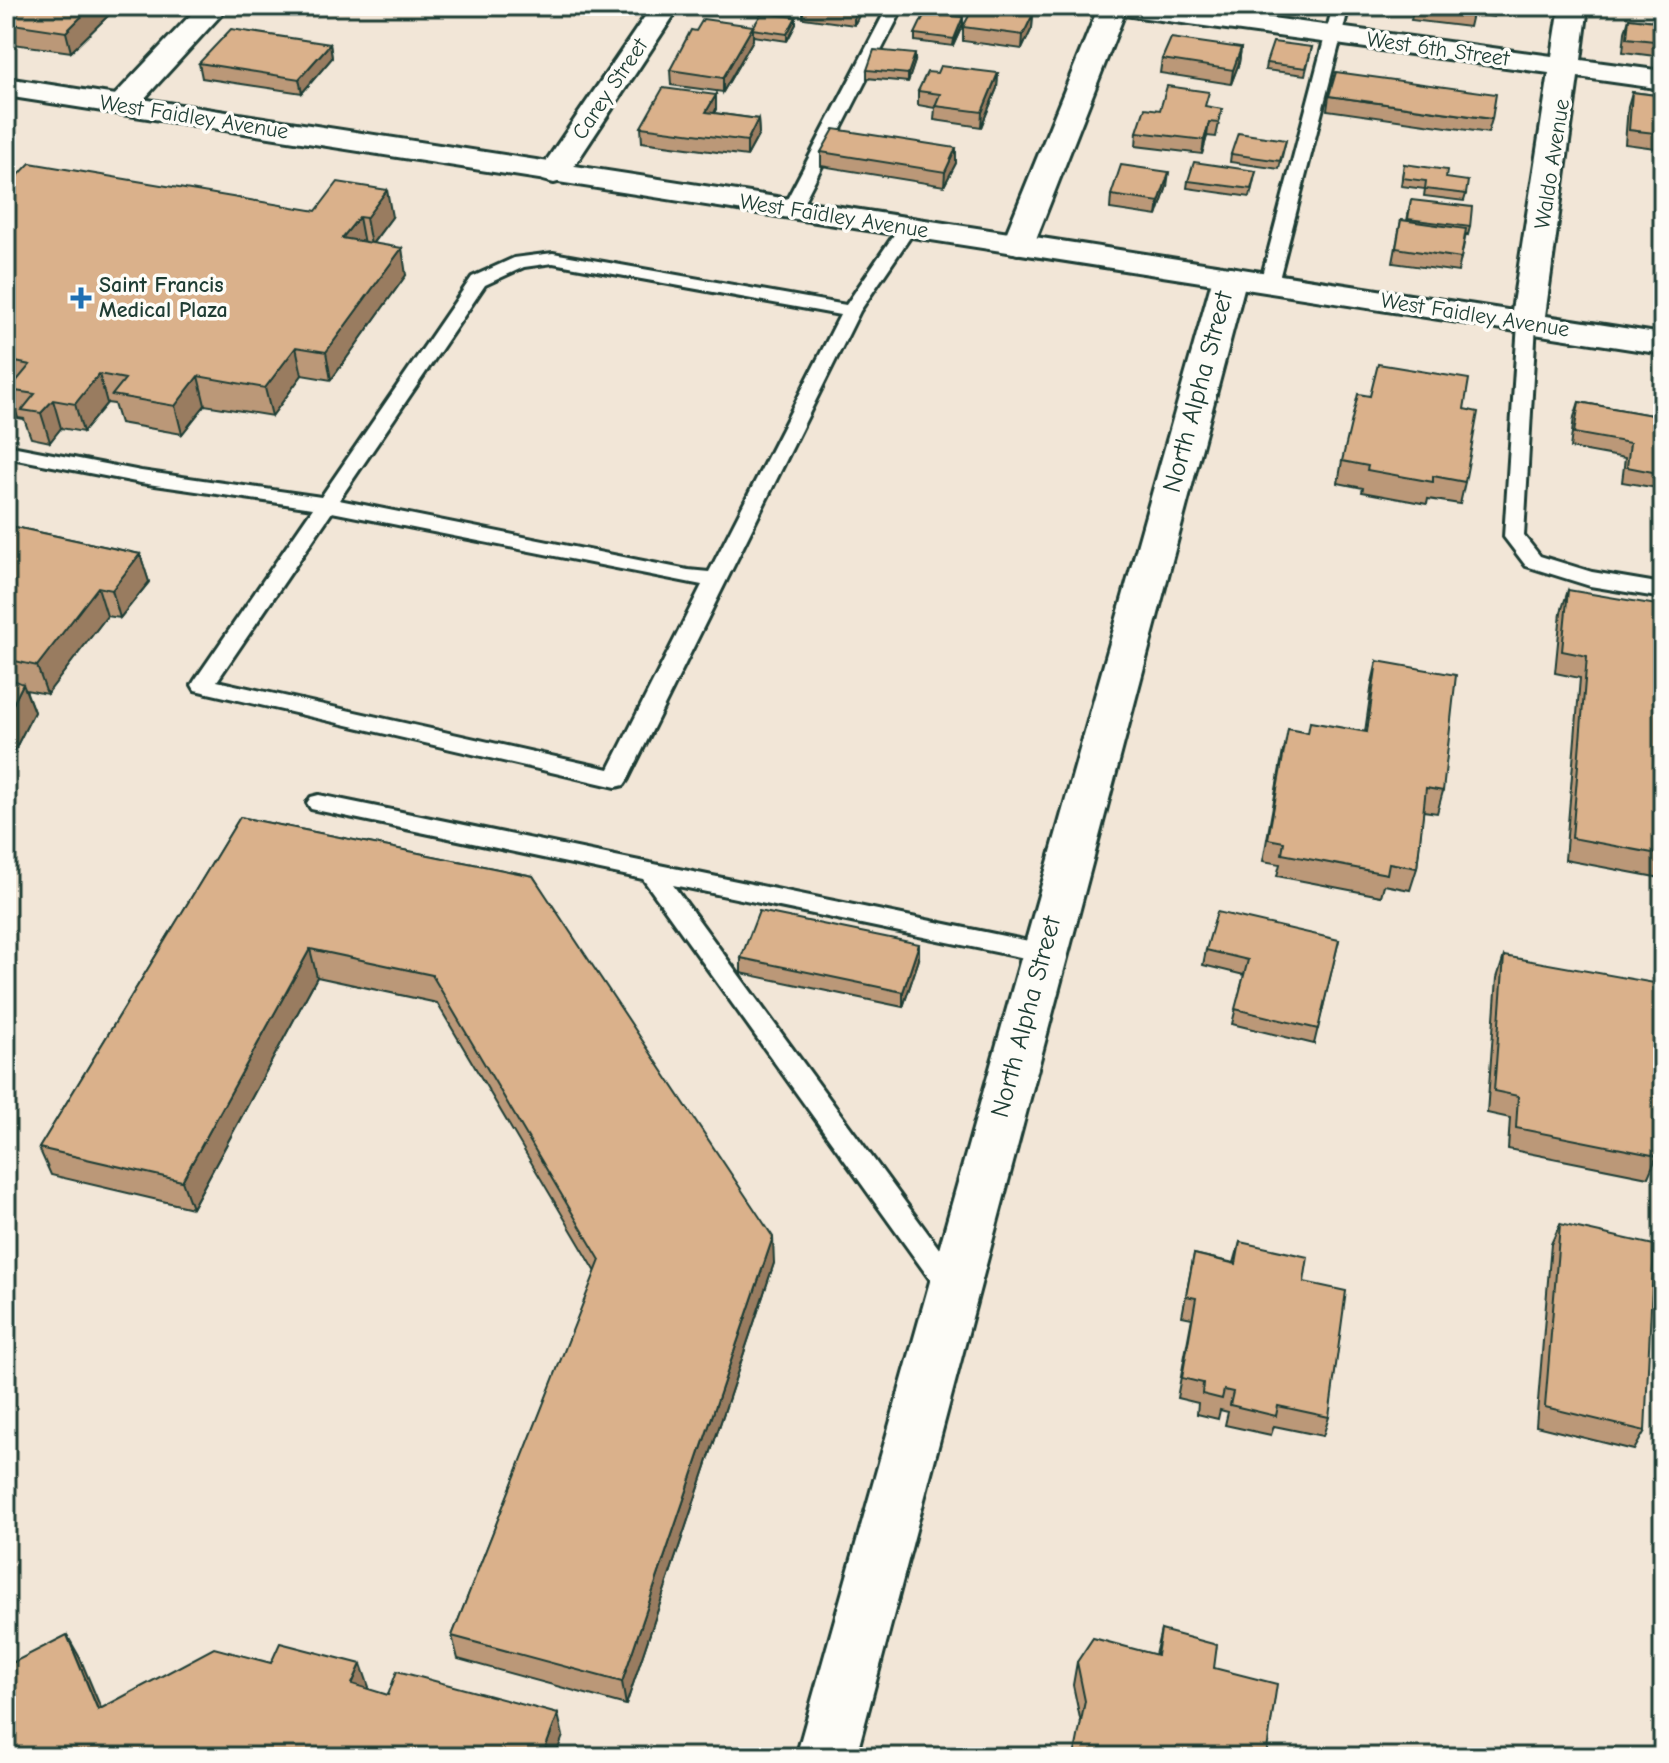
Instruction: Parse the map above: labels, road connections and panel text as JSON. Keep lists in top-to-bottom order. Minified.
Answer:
{"streets":{"street":["West 6th Street","Carey Street","West Faidley Avenue","Waldo Avenue","North Alpha Street"]},"crossings":[["West 6th Street","Waldo Avenue"],["Carey Street","West Faidley Avenue"],["West Faidley Avenue","Waldo Avenue"],["West Faidley Avenue","North Alpha Street"]],"places":{"health":["Saint Francis Medical Plaza"]}}
